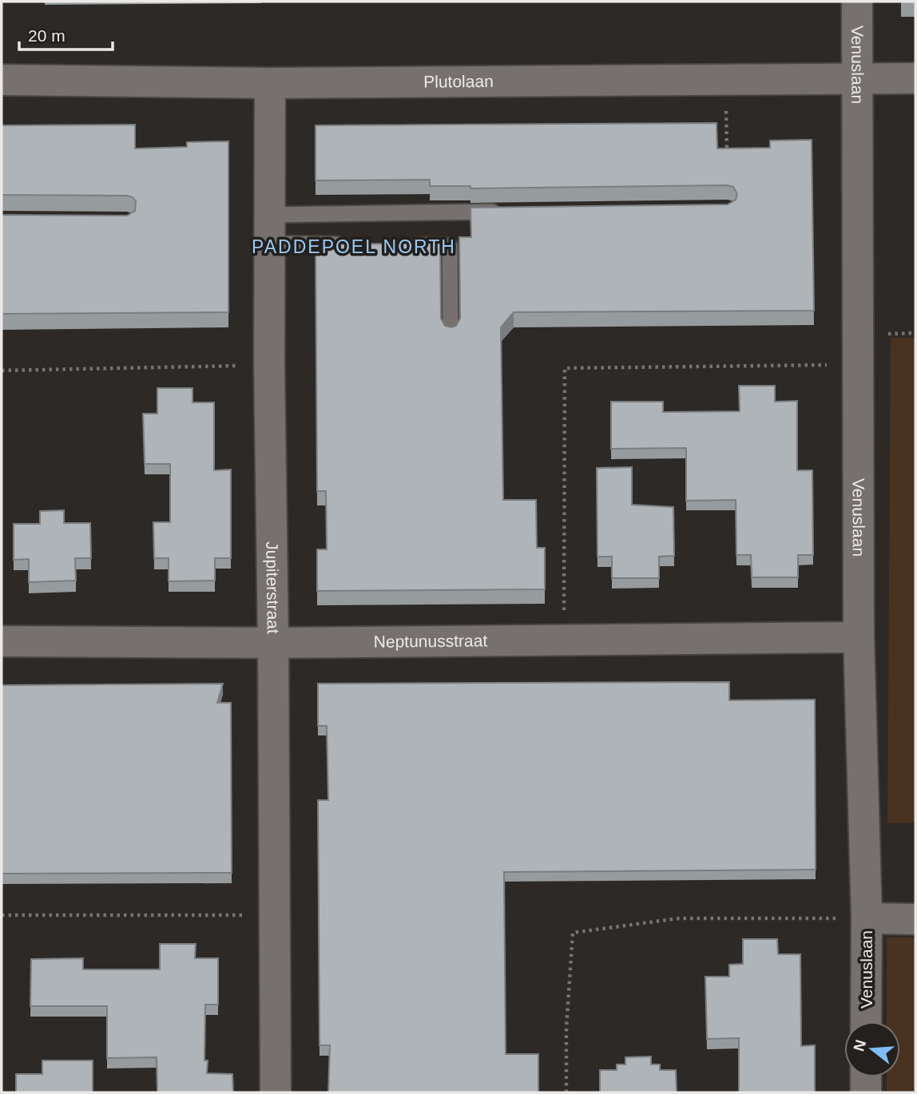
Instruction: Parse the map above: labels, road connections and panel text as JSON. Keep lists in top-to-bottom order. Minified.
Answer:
{"streets":{"street":["Venuslaan","Plutolaan","Jupiterstraat","Neptunusstraat"]},"crossings":[["Venuslaan","Plutolaan"],["Venuslaan","Neptunusstraat"],["Plutolaan","Jupiterstraat"],["Jupiterstraat","Neptunusstraat"]],"districts":["PADDEPOEL NORTH"],"scale_bar":"20 m","north":"left"}
